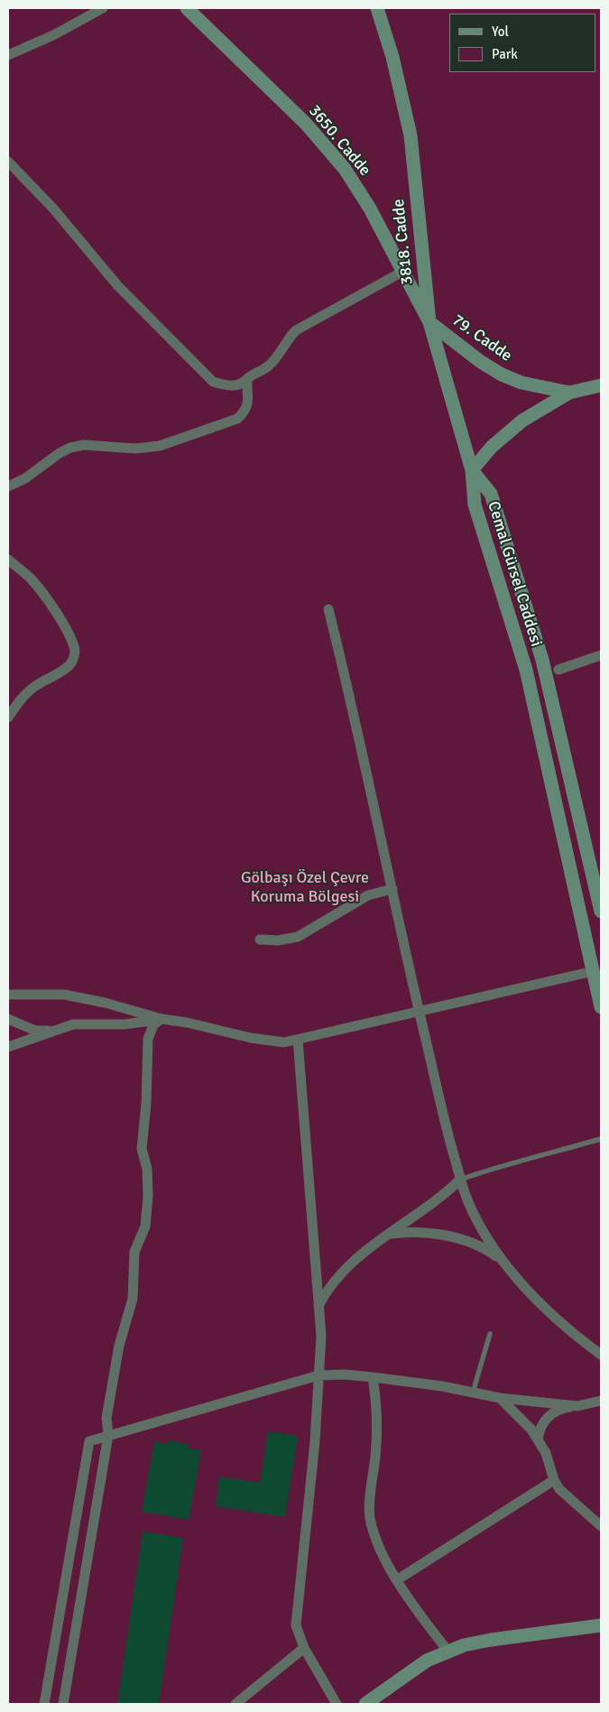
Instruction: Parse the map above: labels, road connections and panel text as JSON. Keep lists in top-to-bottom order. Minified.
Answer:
{"streets":{"street":["3650. Cadde","3818. Cadde","79. Cadde","Cemal Gürsel Caddesi"]},"crossings":[["3650. Cadde","3818. Cadde"],["3650. Cadde","79. Cadde"],["3818. Cadde","79. Cadde"],["3818. Cadde","Cemal Gürsel Caddesi"],["79. Cadde","Cemal Gürsel Caddesi"]],"parks":["Gölbaşı Özel Çevre Koruma Bölgesi"],"legend":["Yol","Park"]}
